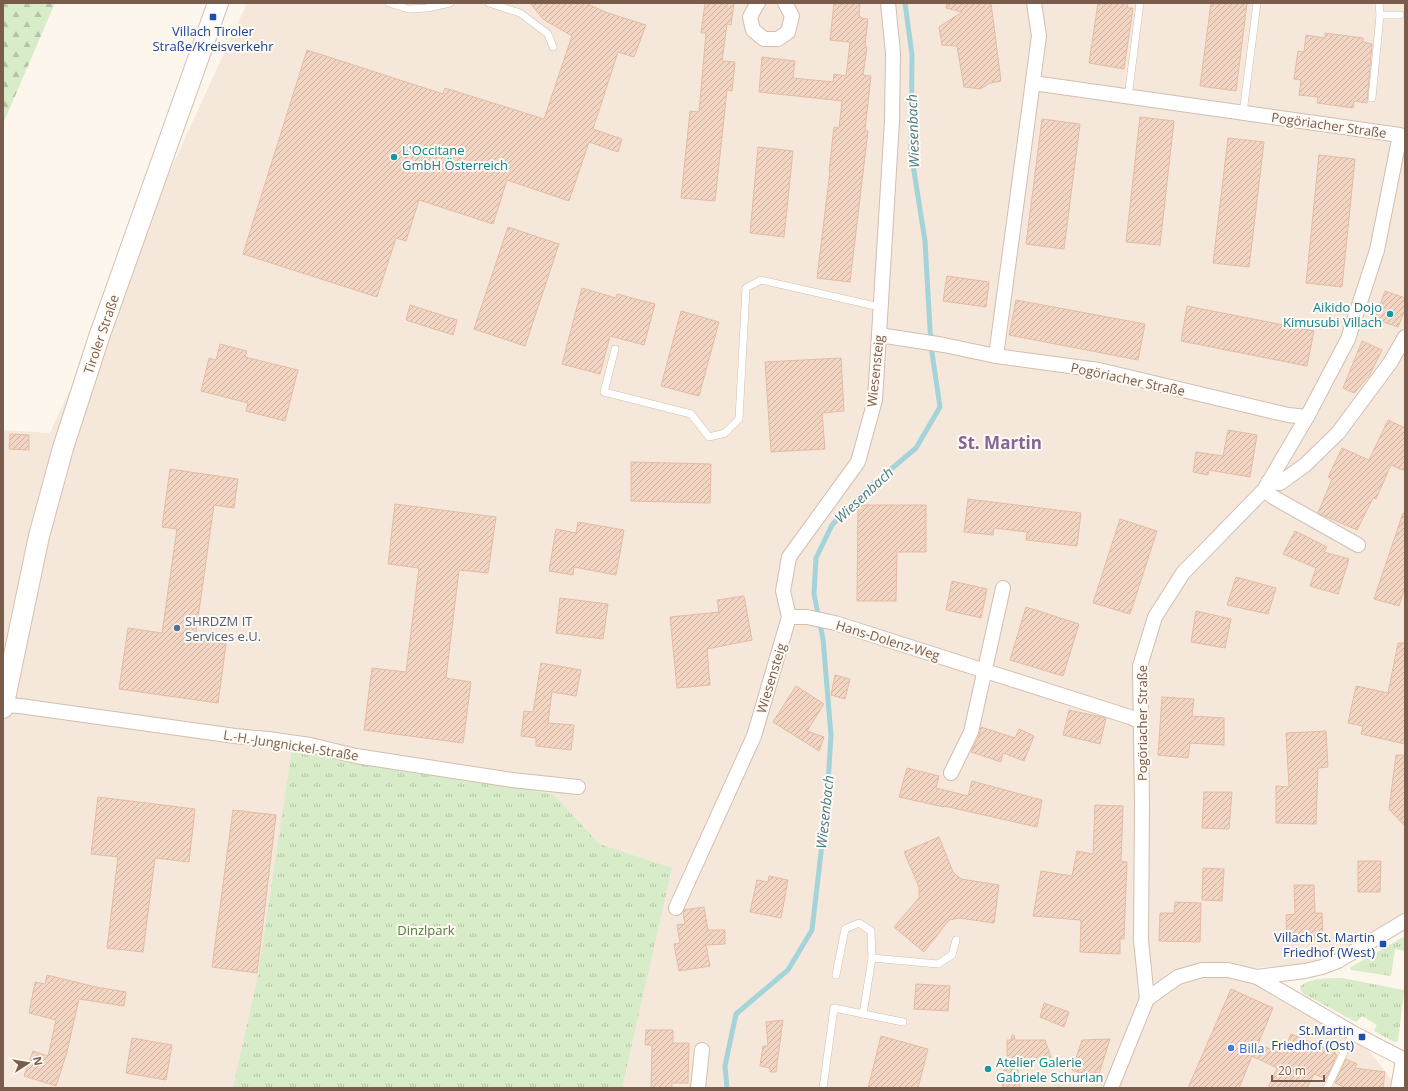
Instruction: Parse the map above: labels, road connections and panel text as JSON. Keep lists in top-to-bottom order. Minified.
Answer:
{"streets":{"main road":["Tiroler Straße"],"street":["Pogöriacher Straße","Wiesensteig","Hans-Dolenz-Weg","L.-H.-Jungnickel-Straße"]},"crossings":[["Pogöriacher Straße","Wiesensteig"],["Pogöriacher Straße","Hans-Dolenz-Weg"],["Tiroler Straße","L.-H.-Jungnickel-Straße"],["Wiesensteig","Hans-Dolenz-Weg"]],"districts":["St. Martin"],"water":["Wiesenbach"],"parks":["Dinzlpark"],"places":{"transit":["Villach Tiroler Straße/Kreisverkehr","Villach St. Martin Friedhof (West)","St.Martin Friedhof (Ost)"],"other":["L'Occitane GmbH Österreich","Aikido Dojo Kimusubi Villach","SHRDZM IT Services e.U.","Billa","Atelier Galerie Gabriele Schurian"]},"scale_bar":"20 m","north":"right"}
